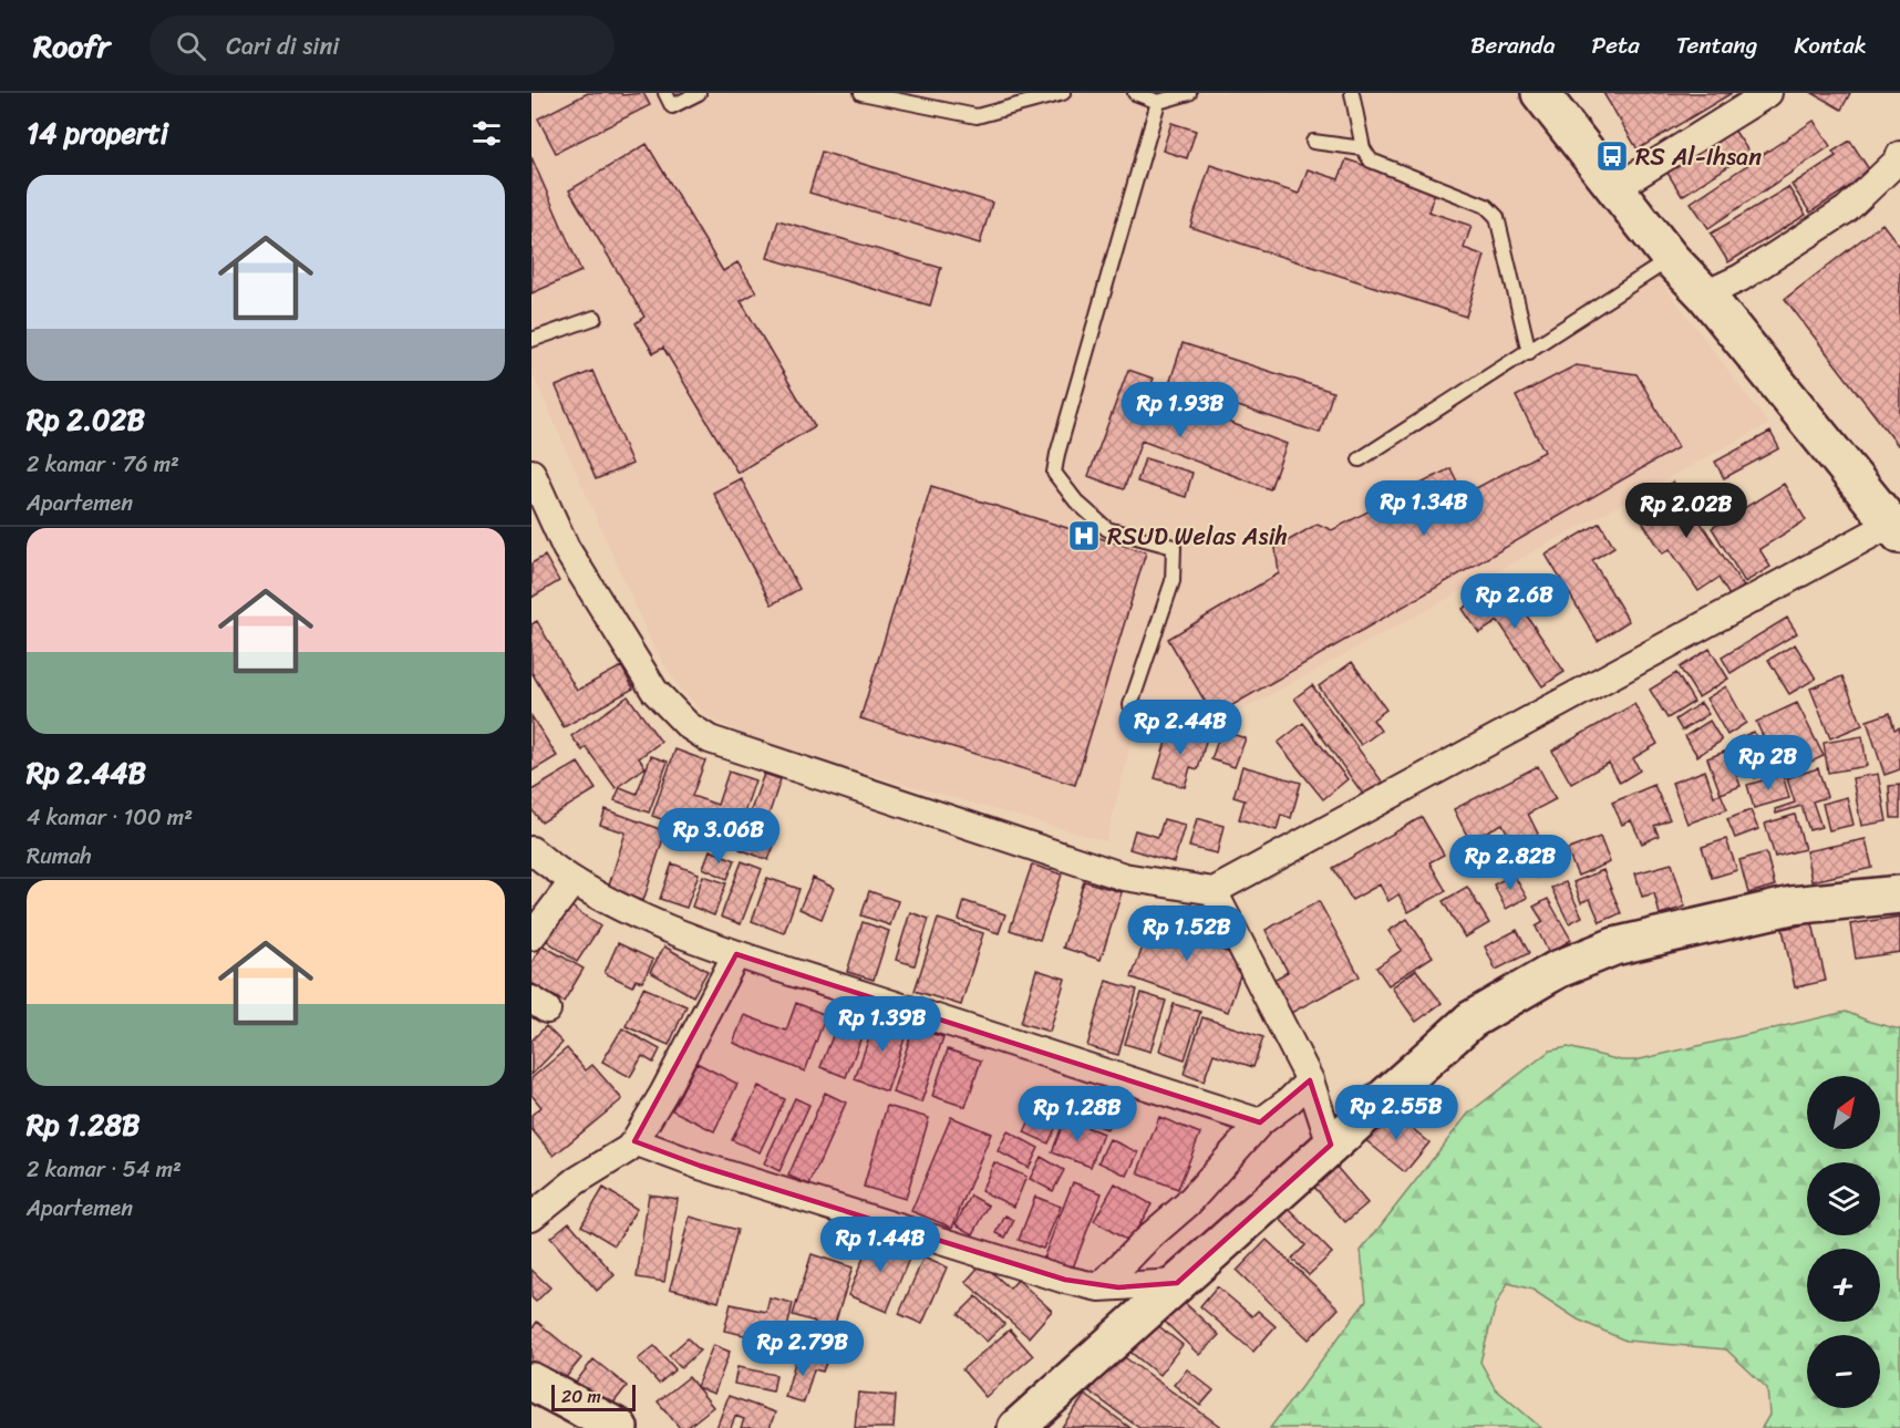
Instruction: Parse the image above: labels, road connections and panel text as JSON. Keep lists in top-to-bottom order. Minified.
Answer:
{"places":{"bus stop":["RS Al-Ihsan"],"hospital":["RSUD Welas Asih"]},"scale_bar":"20 m","north":"top right","page":{"header":"Roofr","search":"Cari di sini","nav":["Beranda","Peta","Tentang","Kontak"],"heading":"14 properti","list":[{"name":"Rp 2.02B","note":"2 kamar · 76 m² · Apartemen"},{"name":"Rp 2.44B","note":"4 kamar · 100 m² · Rumah"},{"name":"Rp 1.28B","note":"2 kamar · 54 m² · Apartemen"}],"price":["Rp 1.93B","Rp 1.34B","Rp 2.02B","Rp 2.6B","Rp 2.44B","Rp 2B","Rp 3.06B","Rp 2.82B","Rp 1.52B","Rp 1.39B","Rp 2.55B","Rp 1.28B","Rp 1.44B","Rp 2.79B"],"map_buttons":["+","−"],"scale":"20 m"}}
